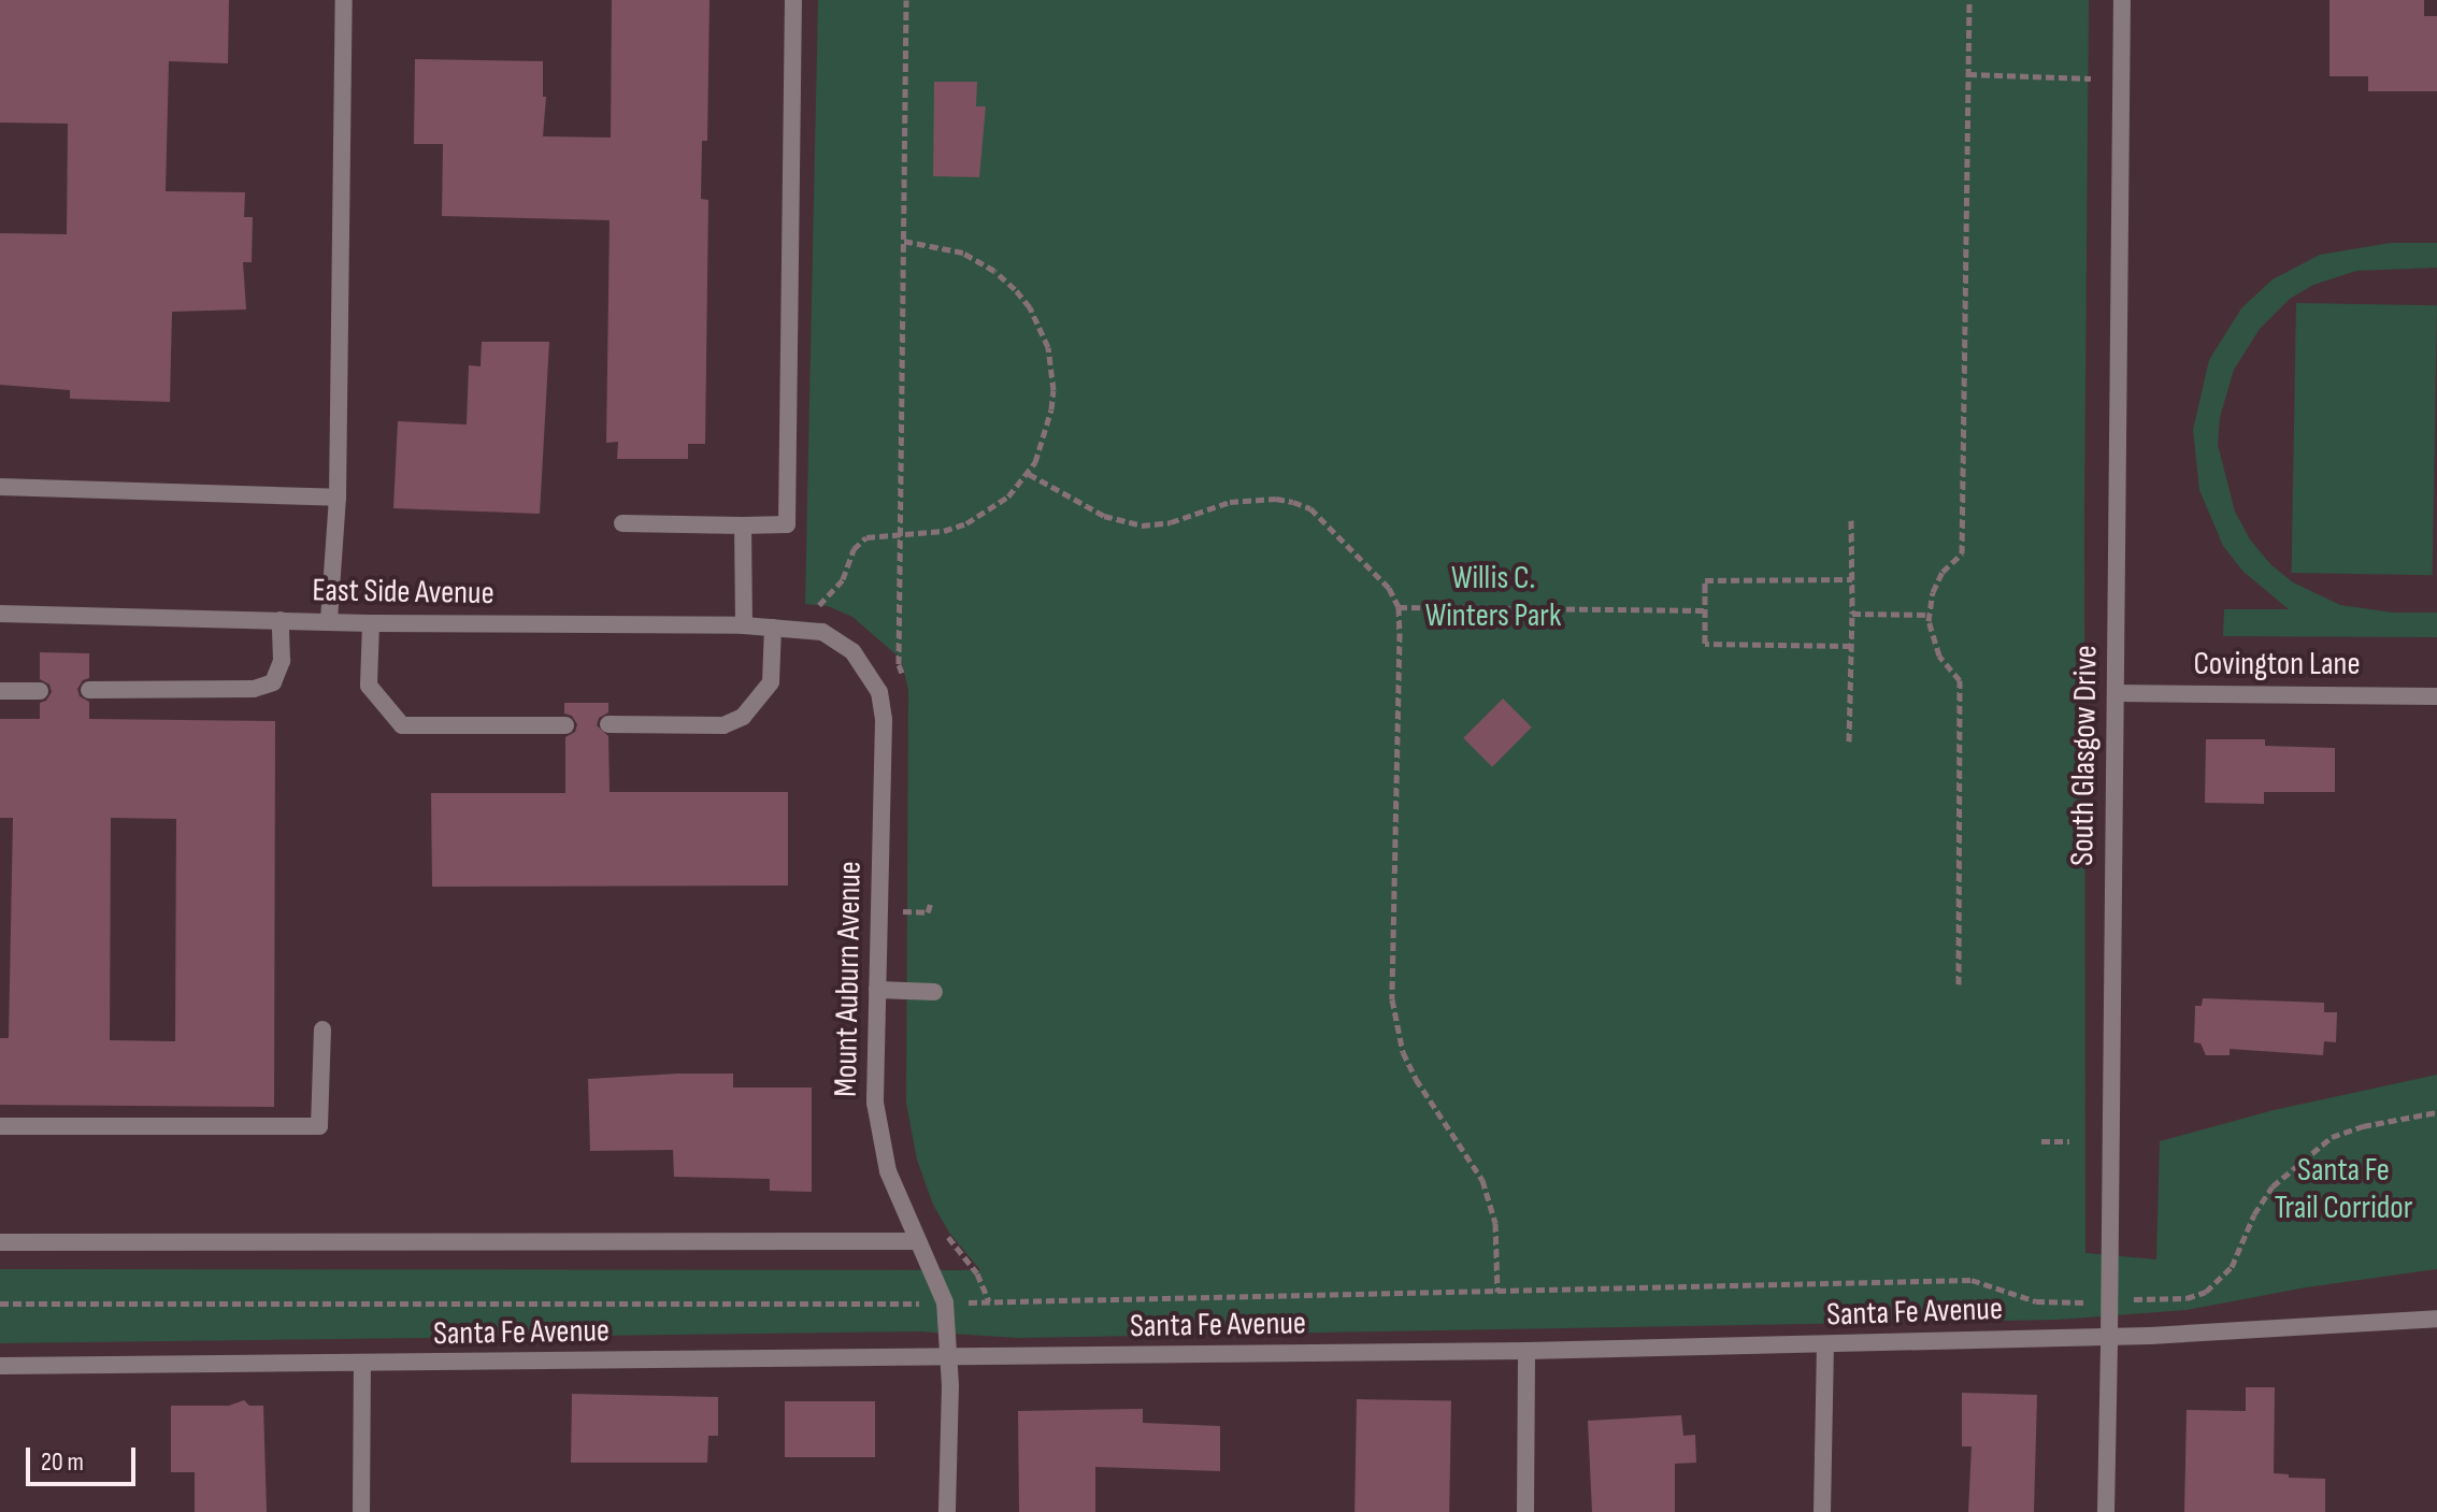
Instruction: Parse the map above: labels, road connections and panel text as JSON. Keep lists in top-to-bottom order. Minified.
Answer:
{"streets":{"street":["East Side Avenue","Covington Lane","South Glasgow Drive","Mount Auburn Avenue","Santa Fe Avenue"]},"crossings":[["East Side Avenue","Mount Auburn Avenue"],["Covington Lane","South Glasgow Drive"],["South Glasgow Drive","Santa Fe Avenue"],["Mount Auburn Avenue","Santa Fe Avenue"]],"parks":["Willis C. Winters Park","Santa Fe Trail Corridor"],"scale_bar":"20 m"}
